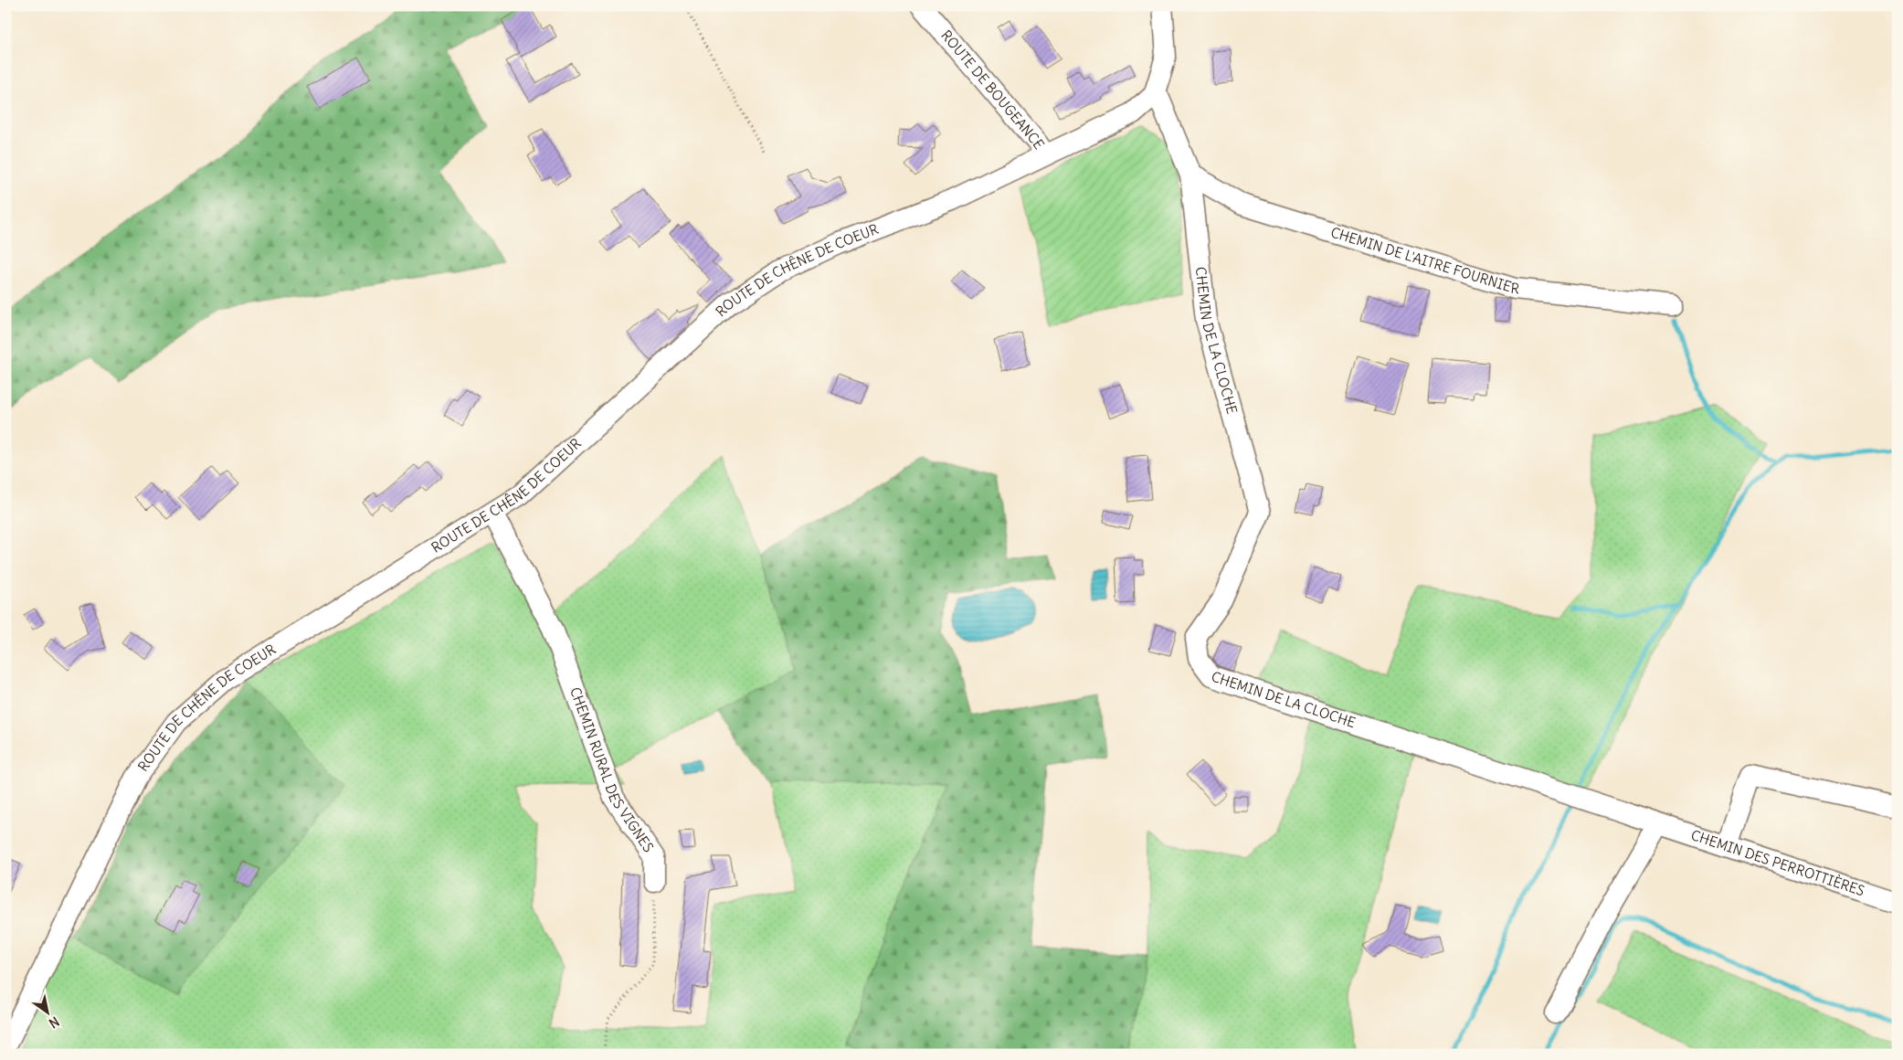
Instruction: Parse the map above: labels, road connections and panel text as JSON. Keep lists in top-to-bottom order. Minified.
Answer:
{"streets":{"street":["ROUTE DE BOUGEANCE","CHEMIN DE L'AITRE FOURNIER","ROUTE DE CHÊNE DE COEUR","CHEMIN DE LA CLOCHE","CHEMIN RURAL DES VIGNES","CHEMIN DES PERROTTIÈRES"]},"crossings":[["ROUTE DE BOUGEANCE","ROUTE DE CHÊNE DE COEUR"],["CHEMIN DE L'AITRE FOURNIER","CHEMIN DE LA CLOCHE"],["ROUTE DE CHÊNE DE COEUR","CHEMIN DE LA CLOCHE"],["ROUTE DE CHÊNE DE COEUR","CHEMIN RURAL DES VIGNES"],["CHEMIN DE LA CLOCHE","CHEMIN DES PERROTTIÈRES"]],"north":"bottom right"}
